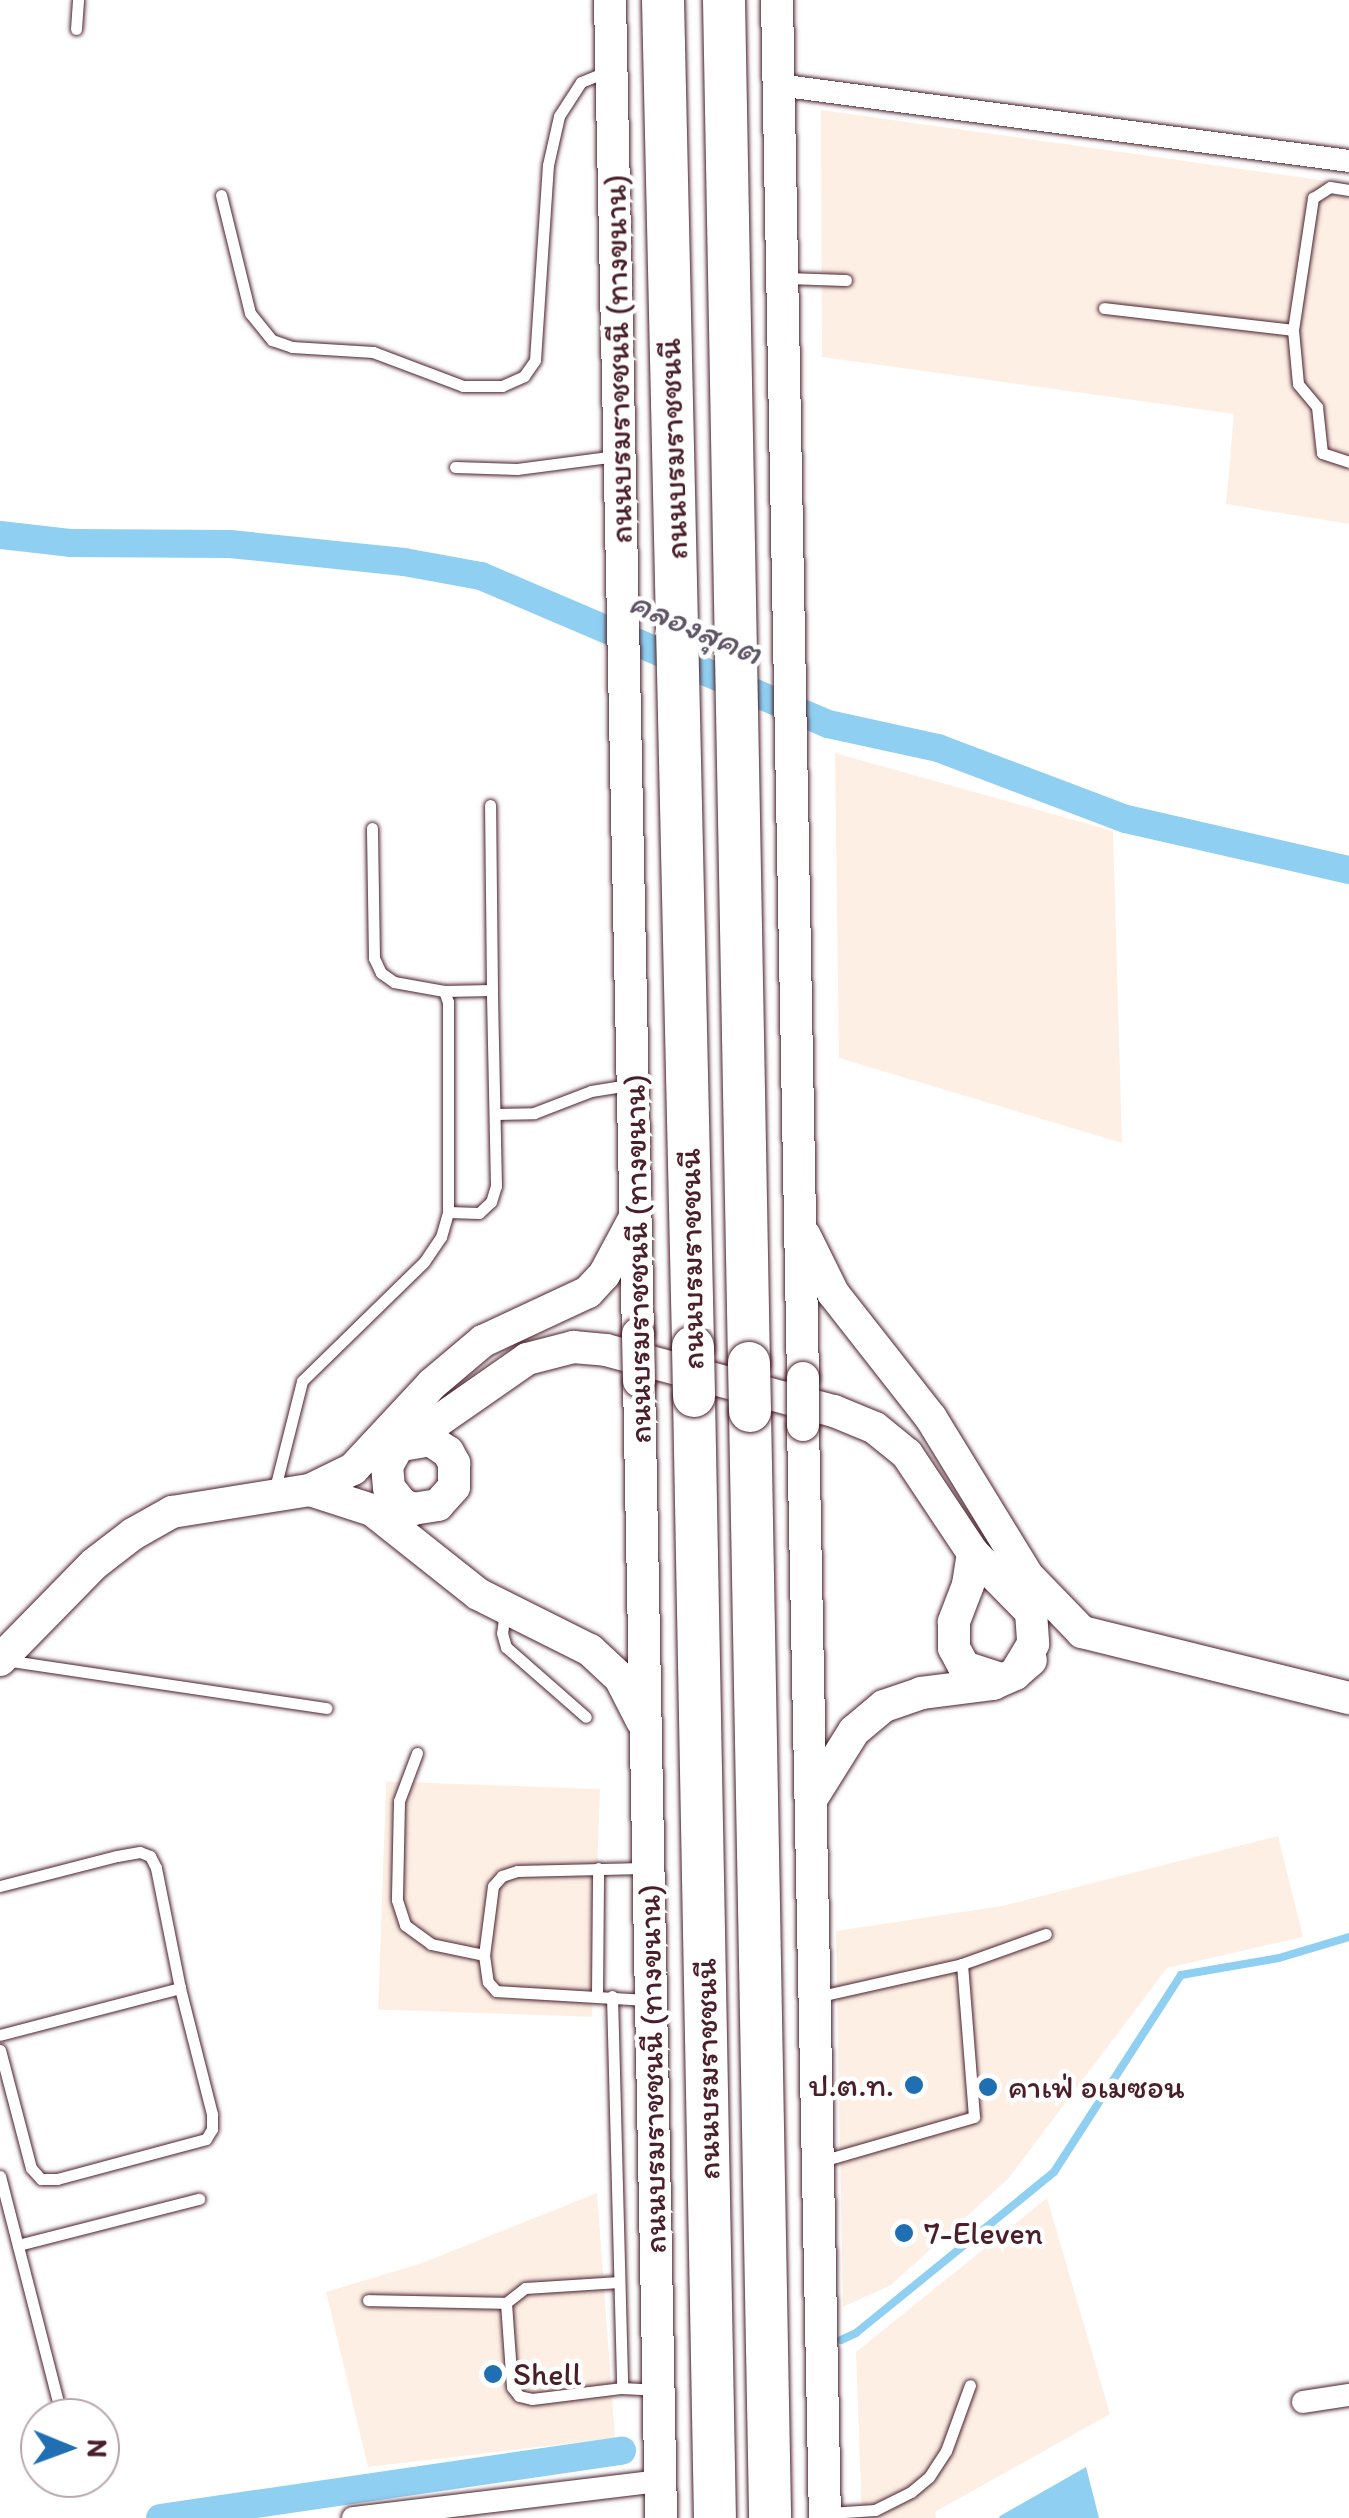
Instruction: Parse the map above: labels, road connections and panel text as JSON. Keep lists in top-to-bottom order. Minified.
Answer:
{"streets":{"highway":["ถนนบรมราชชนนี"],"main road":["ถนนบรมราชชนนี (ทางขนาน)"]},"water":["คลองสุคต"],"places":["ป.ต.ท.","คาเฟ่ อเมซอน","7-Eleven","Shell"],"north":"right"}
